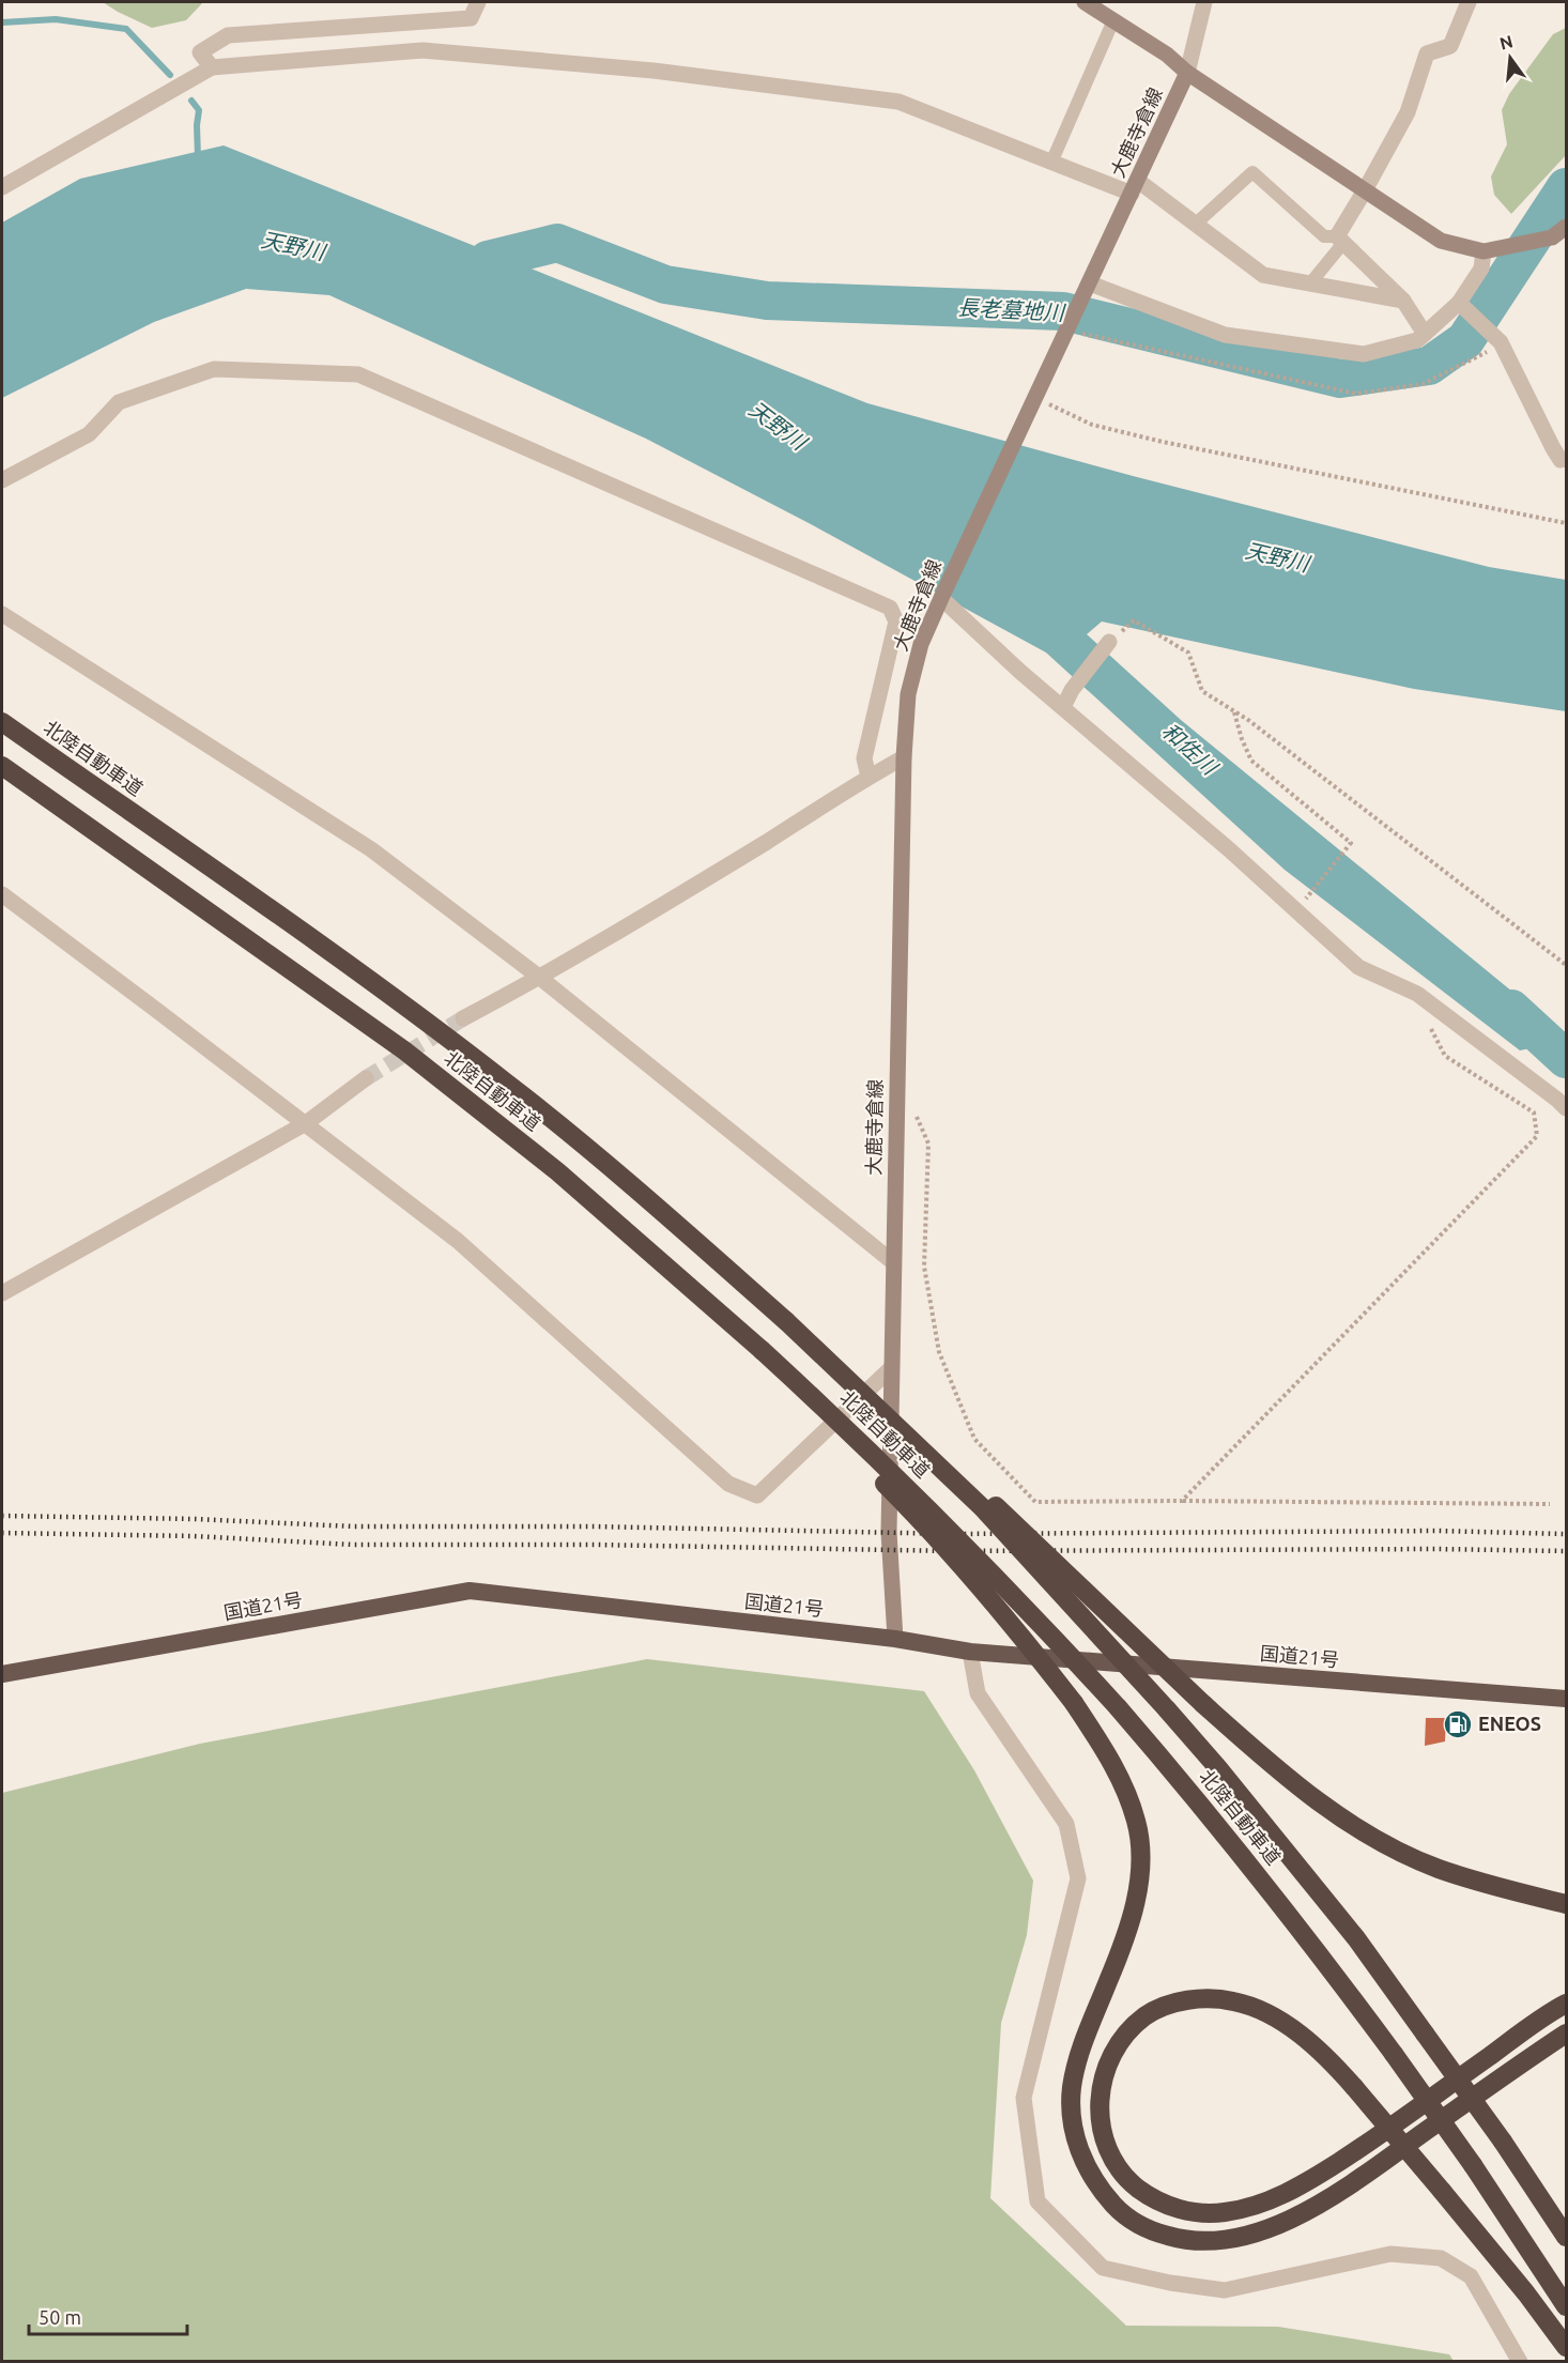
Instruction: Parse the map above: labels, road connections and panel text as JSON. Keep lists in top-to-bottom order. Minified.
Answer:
{"streets":{"highway":["北陸自動車道","国道21号"],"main road":["大鹿寺倉線"]},"crossings":[["大鹿寺倉線","国道21号"]],"water":["天野川","長老墓地川","和佐川"],"places":{"fuel station":["ENEOS"]},"scale_bar":"50 m","north":"top"}
